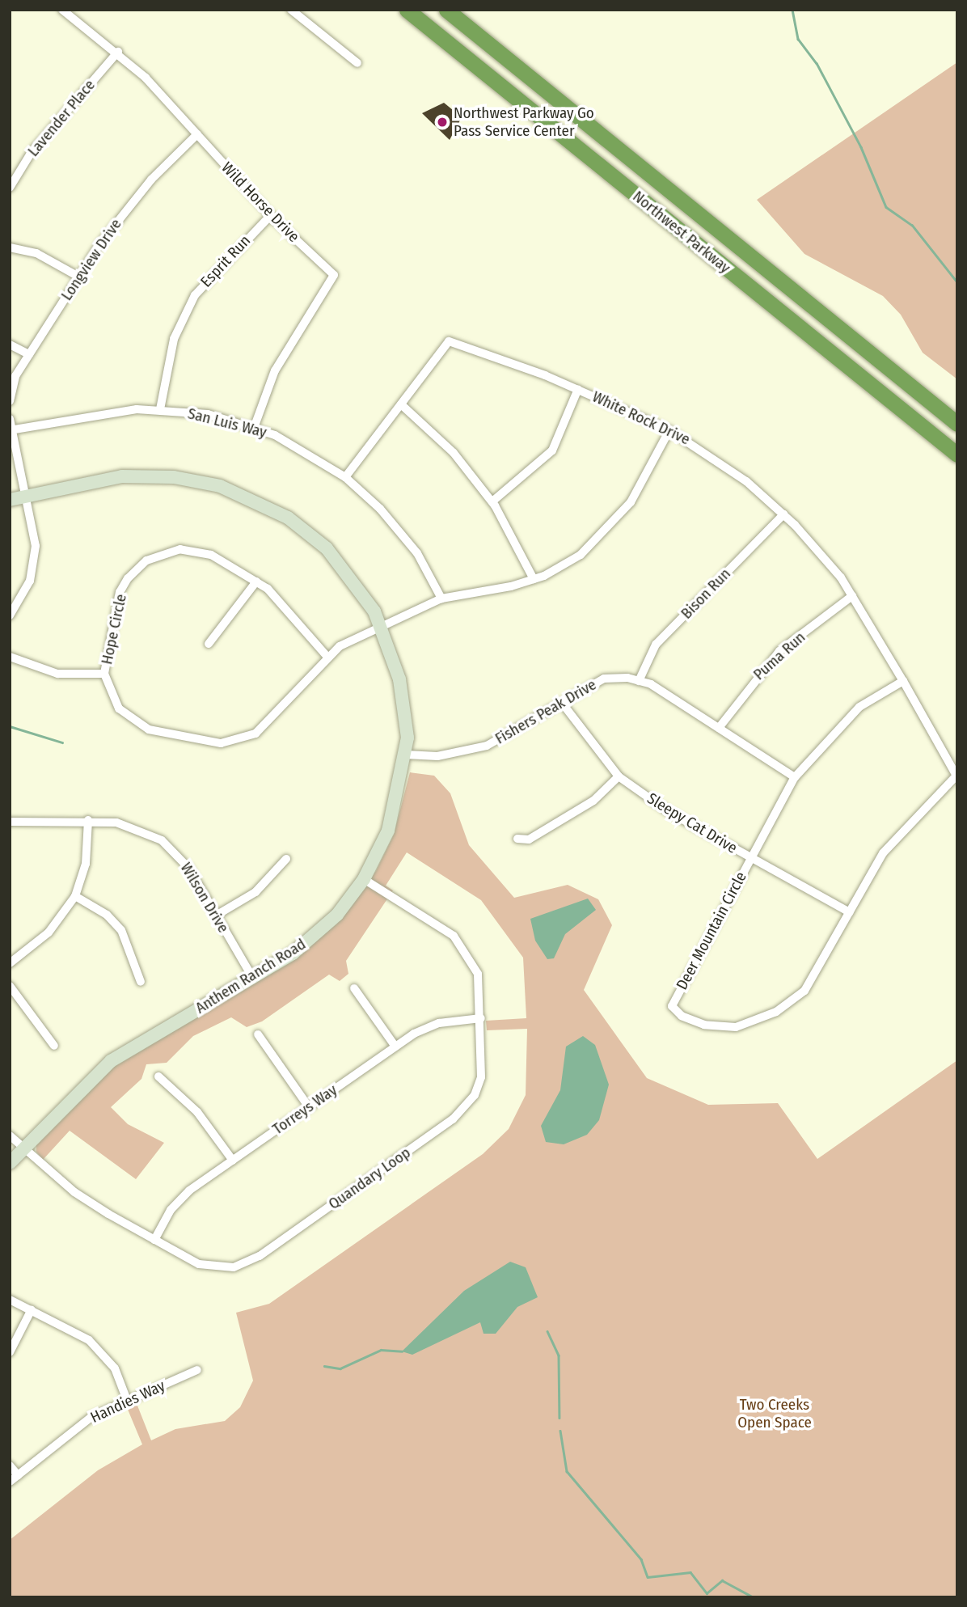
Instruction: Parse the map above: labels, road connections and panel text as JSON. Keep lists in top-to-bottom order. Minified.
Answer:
{"streets":{"highway":["Northwest Parkway"],"street":["Lavender Place","Wild Horse Drive","Longview Drive","Esprit Run","White Rock Drive","San Luis Way","Bison Run","Hope Circle","Puma Run","Fishers Peak Drive","Sleepy Cat Drive","Wilson Drive","Deer Mountain Circle","Anthem Ranch Road","Torreys Way","Quandary Loop","Handies Way"]},"crossings":[["Lavender Place","Wild Horse Drive"],["Wild Horse Drive","Longview Drive"],["Wild Horse Drive","Esprit Run"],["Wild Horse Drive","San Luis Way"],["Esprit Run","San Luis Way"],["White Rock Drive","San Luis Way"],["White Rock Drive","Bison Run"],["White Rock Drive","Hope Circle"],["White Rock Drive","Puma Run"],["White Rock Drive","Deer Mountain Circle"],["San Luis Way","Hope Circle"],["Bison Run","Fishers Peak Drive"],["Hope Circle","Anthem Ranch Road"],["Puma Run","Fishers Peak Drive"],["Fishers Peak Drive","Sleepy Cat Drive"],["Fishers Peak Drive","Deer Mountain Circle"],["Fishers Peak Drive","Anthem Ranch Road"],["Sleepy Cat Drive","Deer Mountain Circle"],["Wilson Drive","Anthem Ranch Road"],["Anthem Ranch Road","Quandary Loop"],["Torreys Way","Quandary Loop"]],"parks":["Two Creeks Open Space"],"places":["Northwest Parkway Go Pass Service Center"]}
